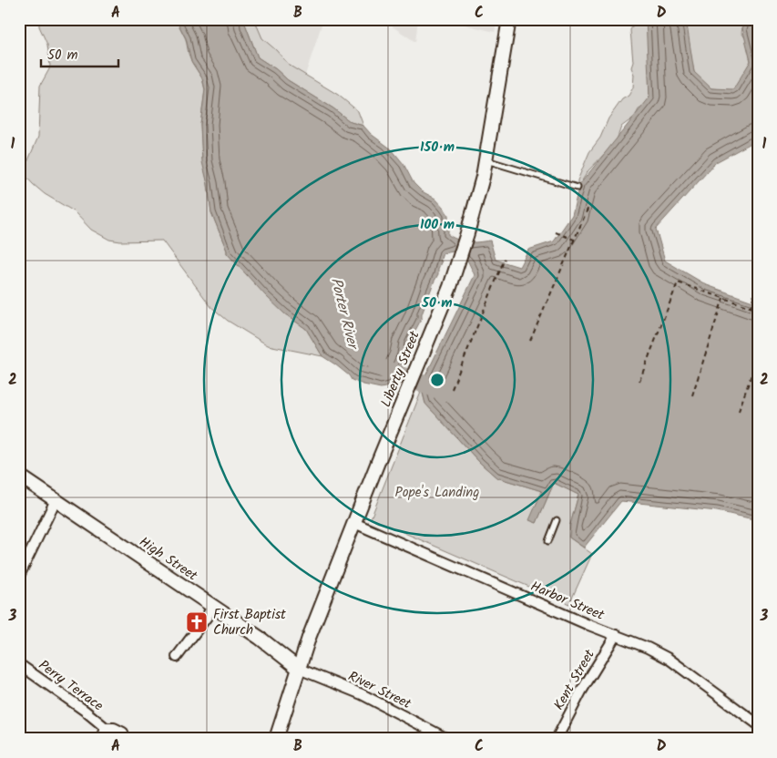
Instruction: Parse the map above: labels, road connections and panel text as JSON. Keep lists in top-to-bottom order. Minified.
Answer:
{"streets":{"street":["Liberty Street","High Street","Harbor Street","Kent Street","Perry Terrace","River Street"]},"crossings":[["Liberty Street","High Street"],["Liberty Street","Harbor Street"],["Liberty Street","River Street"],["High Street","River Street"],["Harbor Street","Kent Street"]],"water":["Porter River"],"parks":["Pope's Landing"],"places":{"church":["First Baptist Church"]},"scale_bar":"50 m","grid":{"columns":["A","B","C","D"],"rows":["1","2","3"]},"rings":["150 m","100 m","50 m"]}
